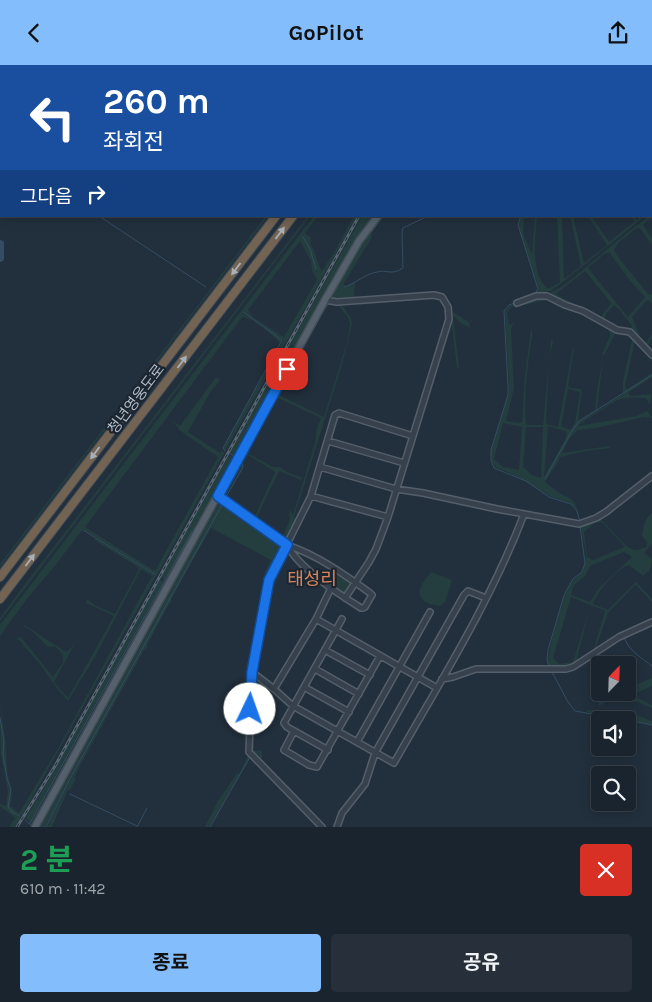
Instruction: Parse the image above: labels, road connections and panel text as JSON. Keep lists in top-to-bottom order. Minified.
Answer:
{"streets":{"highway":["청년영웅도로"]},"districts":["태성리"],"north":"top right","page":{"header":"GoPilot","turn":["260 m","좌회전"],"then":"그다음","heading":["2 분","610 m · 11:42"],"buttons":["종료","공유"]}}
